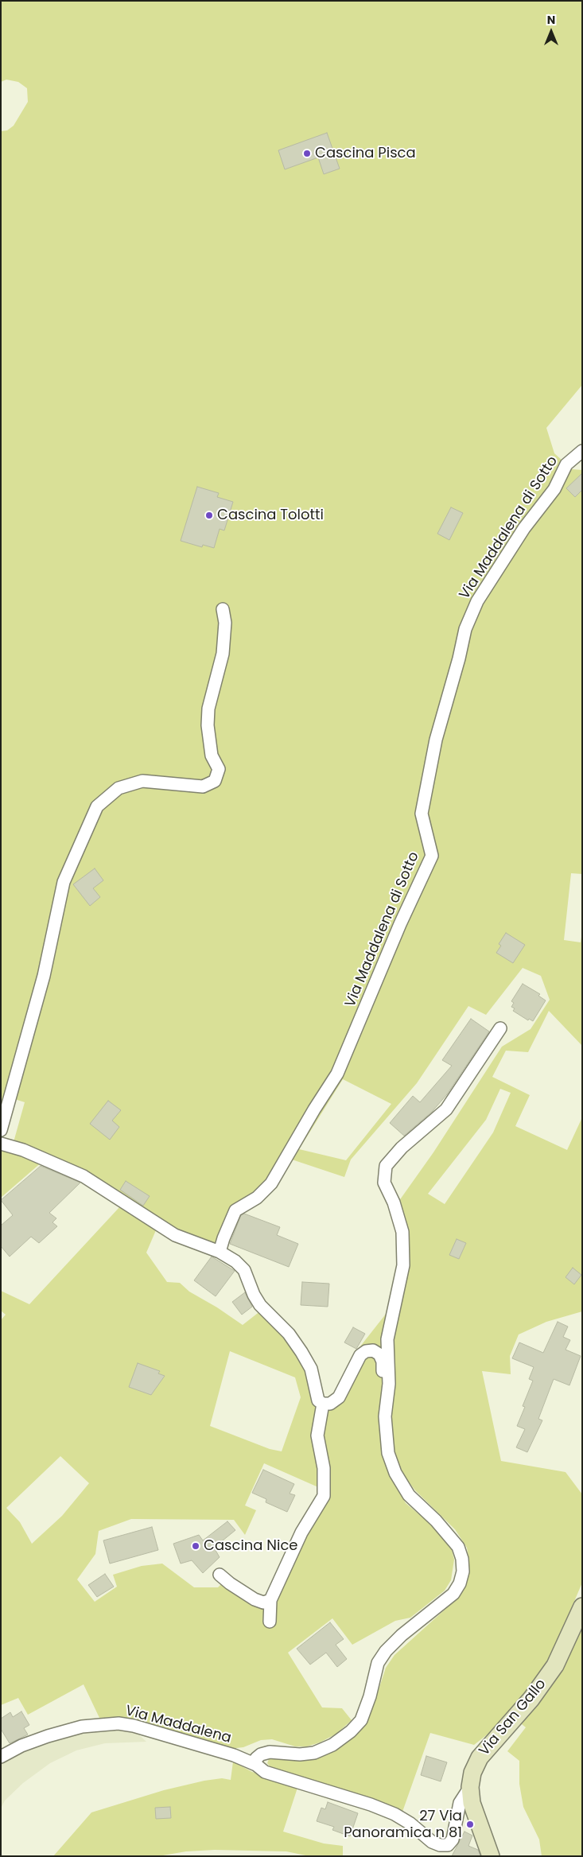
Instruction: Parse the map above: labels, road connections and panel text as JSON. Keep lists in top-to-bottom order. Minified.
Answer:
{"streets":{"street":["Via Maddalena di Sotto","Via San Gallo","Via Maddalena"]},"crossings":[["Via San Gallo","Via Maddalena"]],"places":["Cascina Pisca","Cascina Tolotti","Cascina Nice","27 Via Panoramica n 81"],"north":"top"}
